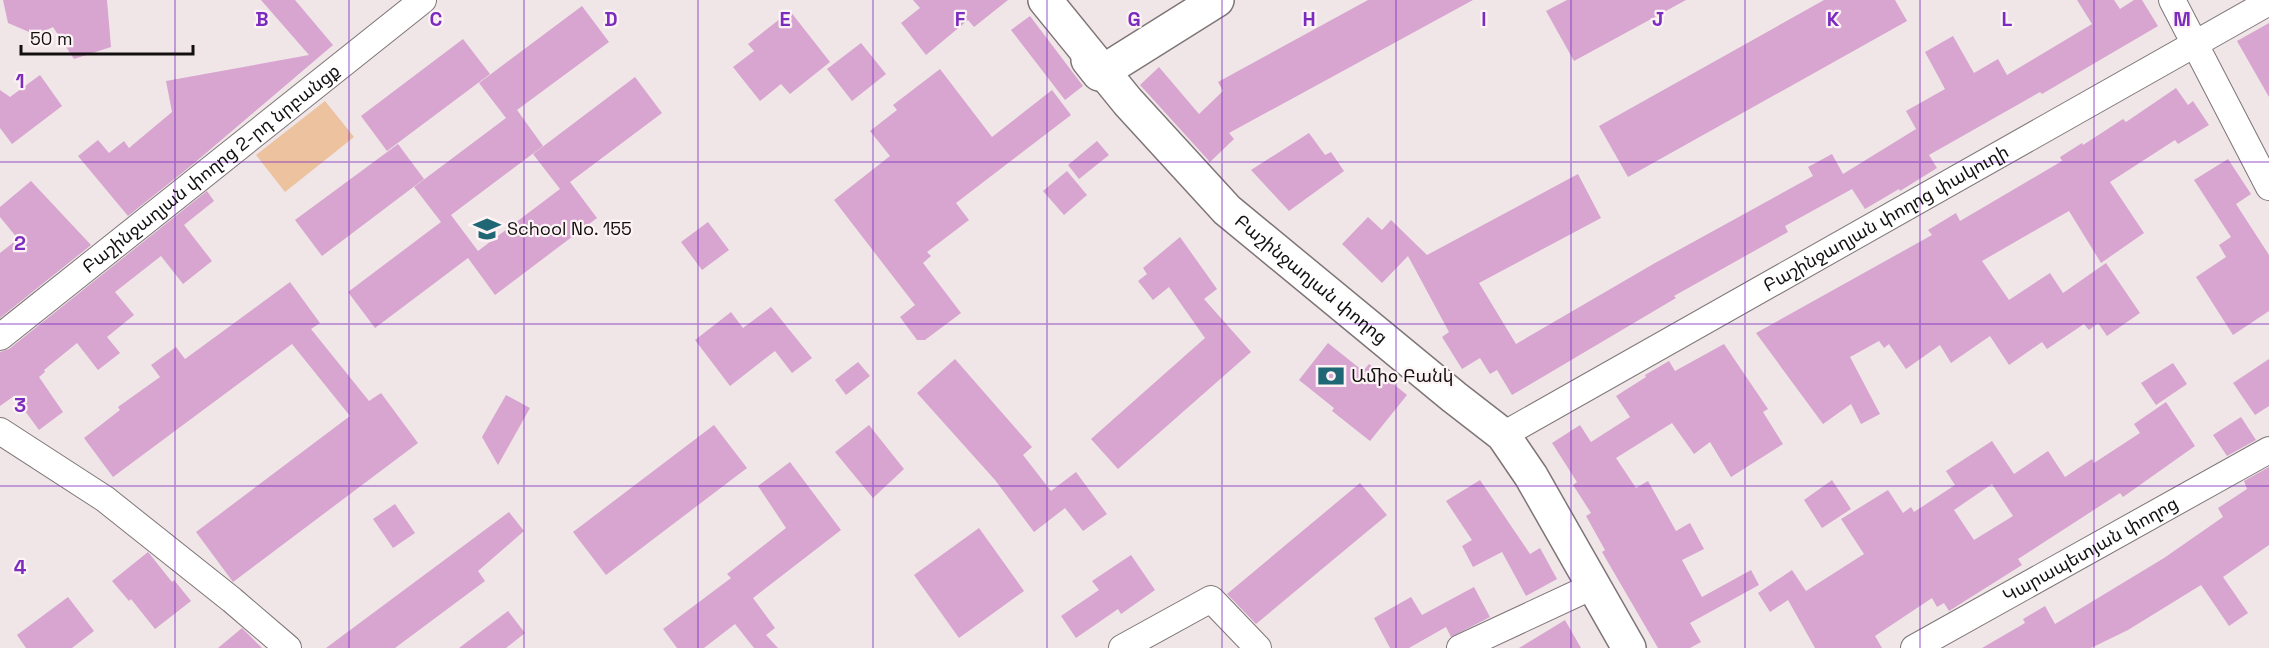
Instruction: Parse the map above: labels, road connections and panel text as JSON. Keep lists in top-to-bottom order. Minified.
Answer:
{"streets":{"main road":["Բաշինջաղյան փողոց"],"street":["Բաշինջաղյան փողոց 2-րդ նրբանցք","Բաշինջաղյան փողոց փակուղի","Կարապետյան փողոց"]},"crossings":[["Բաշինջաղյան փողոց փակուղի","Բաշինջաղյան փողոց"]],"places":{"school or university":["School No. 155"],"bank":["Ամիօ Բանկ"]},"scale_bar":"50 m","grid":{"columns":["B","C","D","E","F","G","H","I","J","K","L","M"],"rows":["1","2","3","4"]}}
